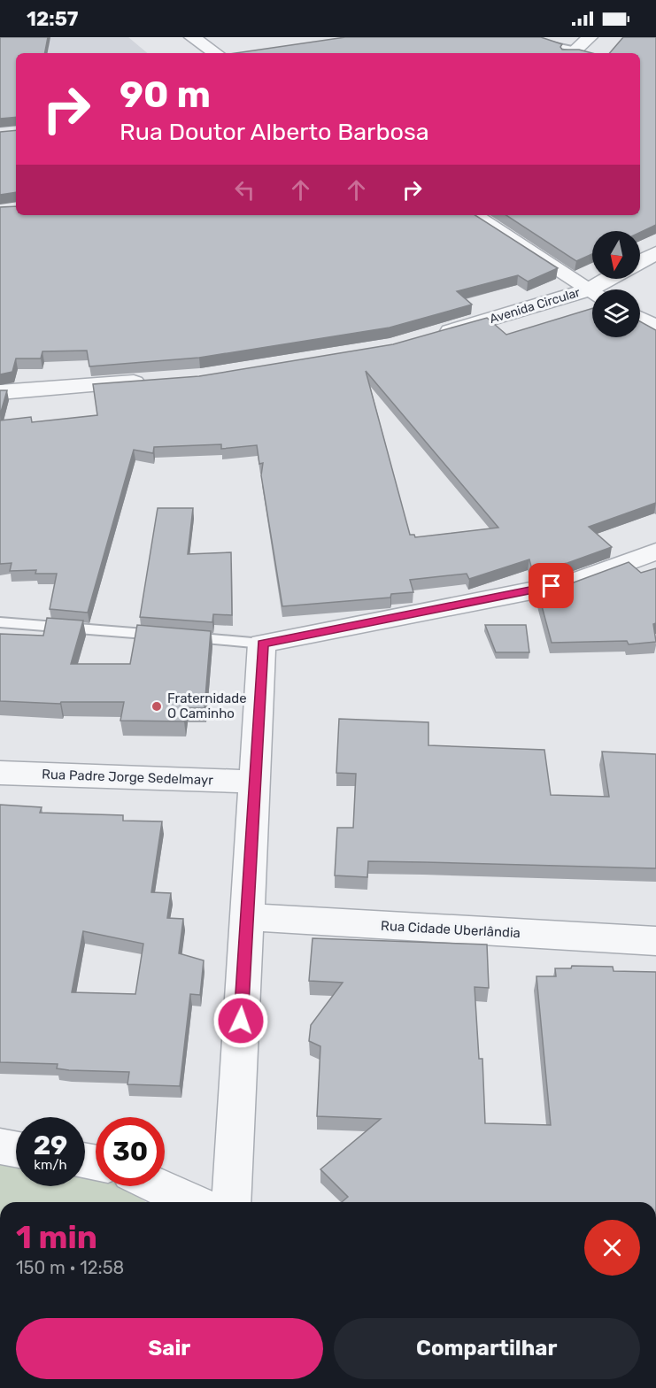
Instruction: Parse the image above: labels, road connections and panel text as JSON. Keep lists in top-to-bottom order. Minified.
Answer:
{"streets":{"street":["Avenida Circular","Rua Padre Jorge Sedelmayr","Rua Cidade Uberlândia"]},"places":["Fraternidade O Caminho"],"north":"bottom","page":{"status":"12:57","turn":["90 m","Rua Doutor Alberto Barbosa"],"speed":"29 km/h","limit":"30","heading":["1 min","150 m · 12:58"],"buttons":["Sair","Compartilhar"]}}
